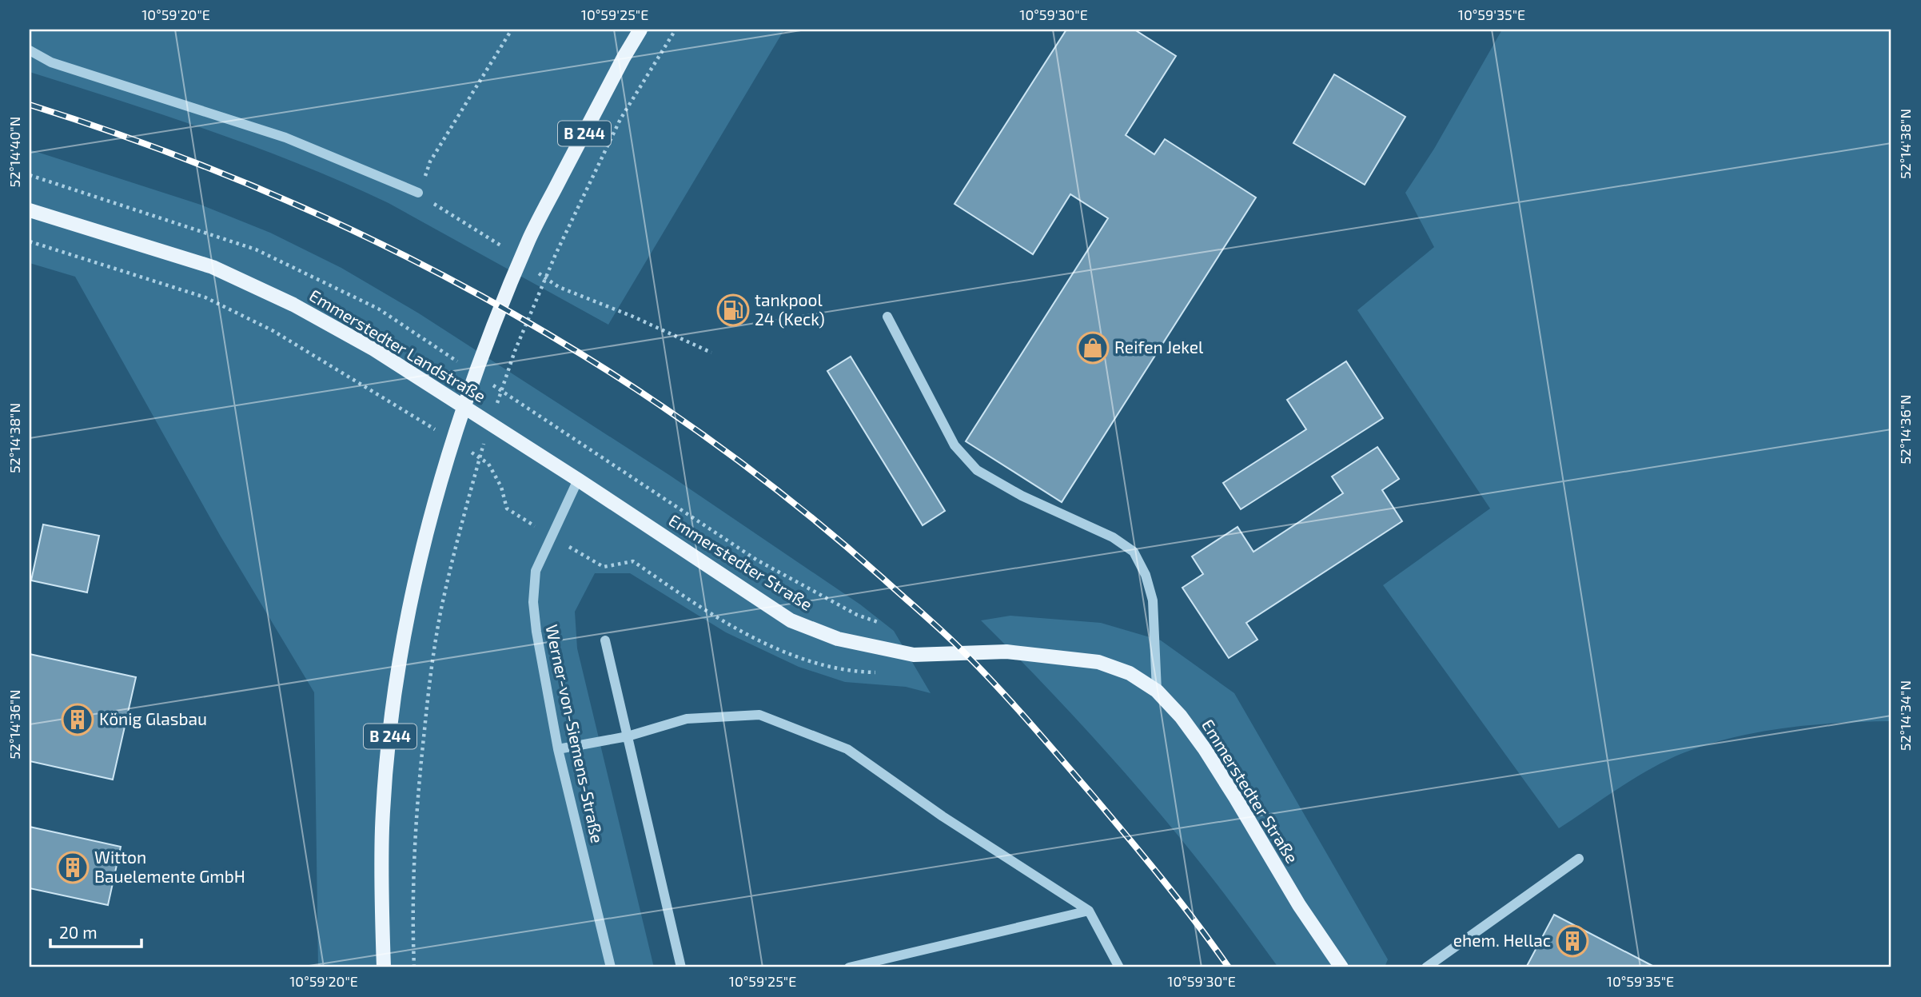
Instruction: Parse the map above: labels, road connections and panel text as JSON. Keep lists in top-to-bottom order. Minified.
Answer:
{"streets":{"main road":["B 244","Emmerstedter Landstraße","Emmerstedter Straße"],"street":["Werner-von-Siemens-Straße"]},"crossings":[["Emmerstedter Landstraße","Emmerstedter Straße"],["Emmerstedter Landstraße","Werner-von-Siemens-Straße"],["Emmerstedter Straße","Werner-von-Siemens-Straße"]],"places":{"fuel station":["tankpool 24 (Keck)"],"shop":["Reifen Jekel"],"building":["König Glasbau","Witton Bauelemente GmbH","ehem. Hellac"]},"scale_bar":"20 m","coordinates":["10°59'20\"E","10°59'25\"E","10°59'30\"E","10°59'35\"E","52°14'38\"N","52°14'40\"N","52°14'36\"N","52°14'34\"N"]}
